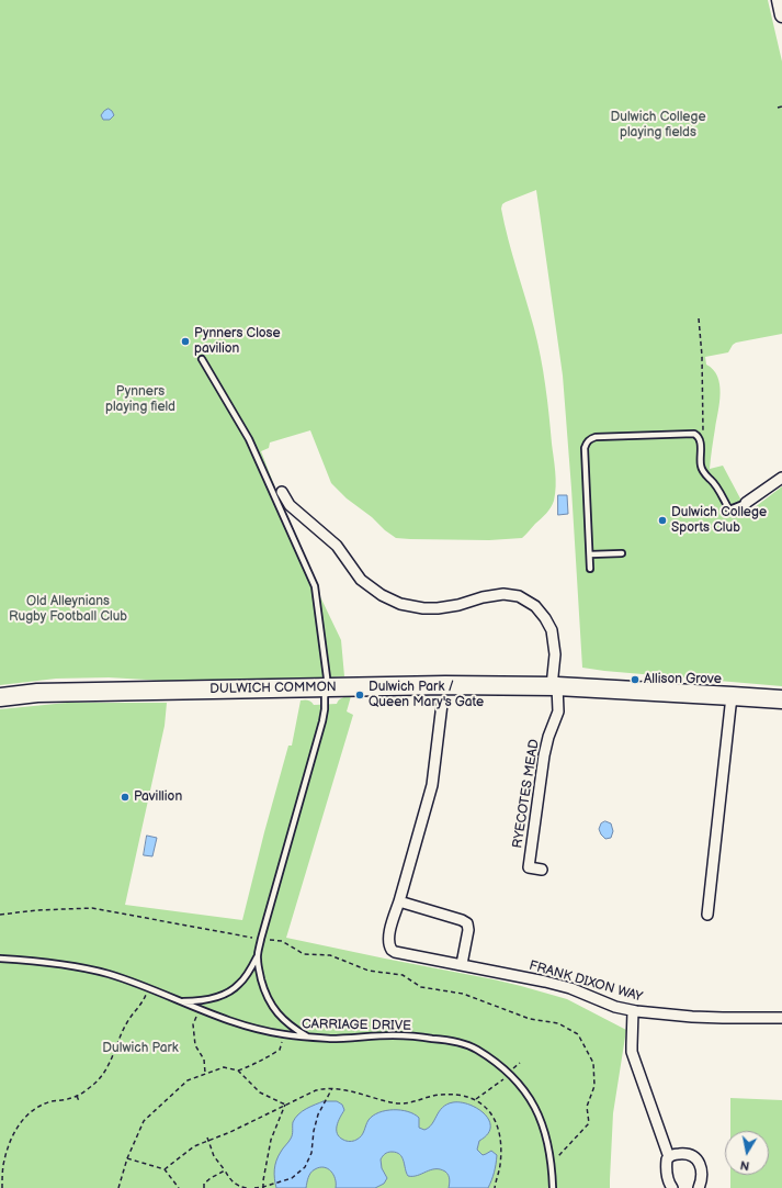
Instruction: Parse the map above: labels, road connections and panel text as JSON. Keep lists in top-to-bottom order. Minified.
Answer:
{"streets":{"highway":["DULWICH COMMON"],"street":["RYECOTES MEAD","FRANK DIXON WAY"],"lane":["CARRIAGE DRIVE"]},"crossings":[["DULWICH COMMON","RYECOTES MEAD"]],"parks":["Dulwich College playing fields","Pynners playing field","Old Alleynians Rugby Football Club","Dulwich Park"],"places":["Pynners Close pavilion","Dulwich College Sports Club","Allison Grove","Dulwich Park / Queen Mary's Gate","Pavillion"],"north":"bottom"}
